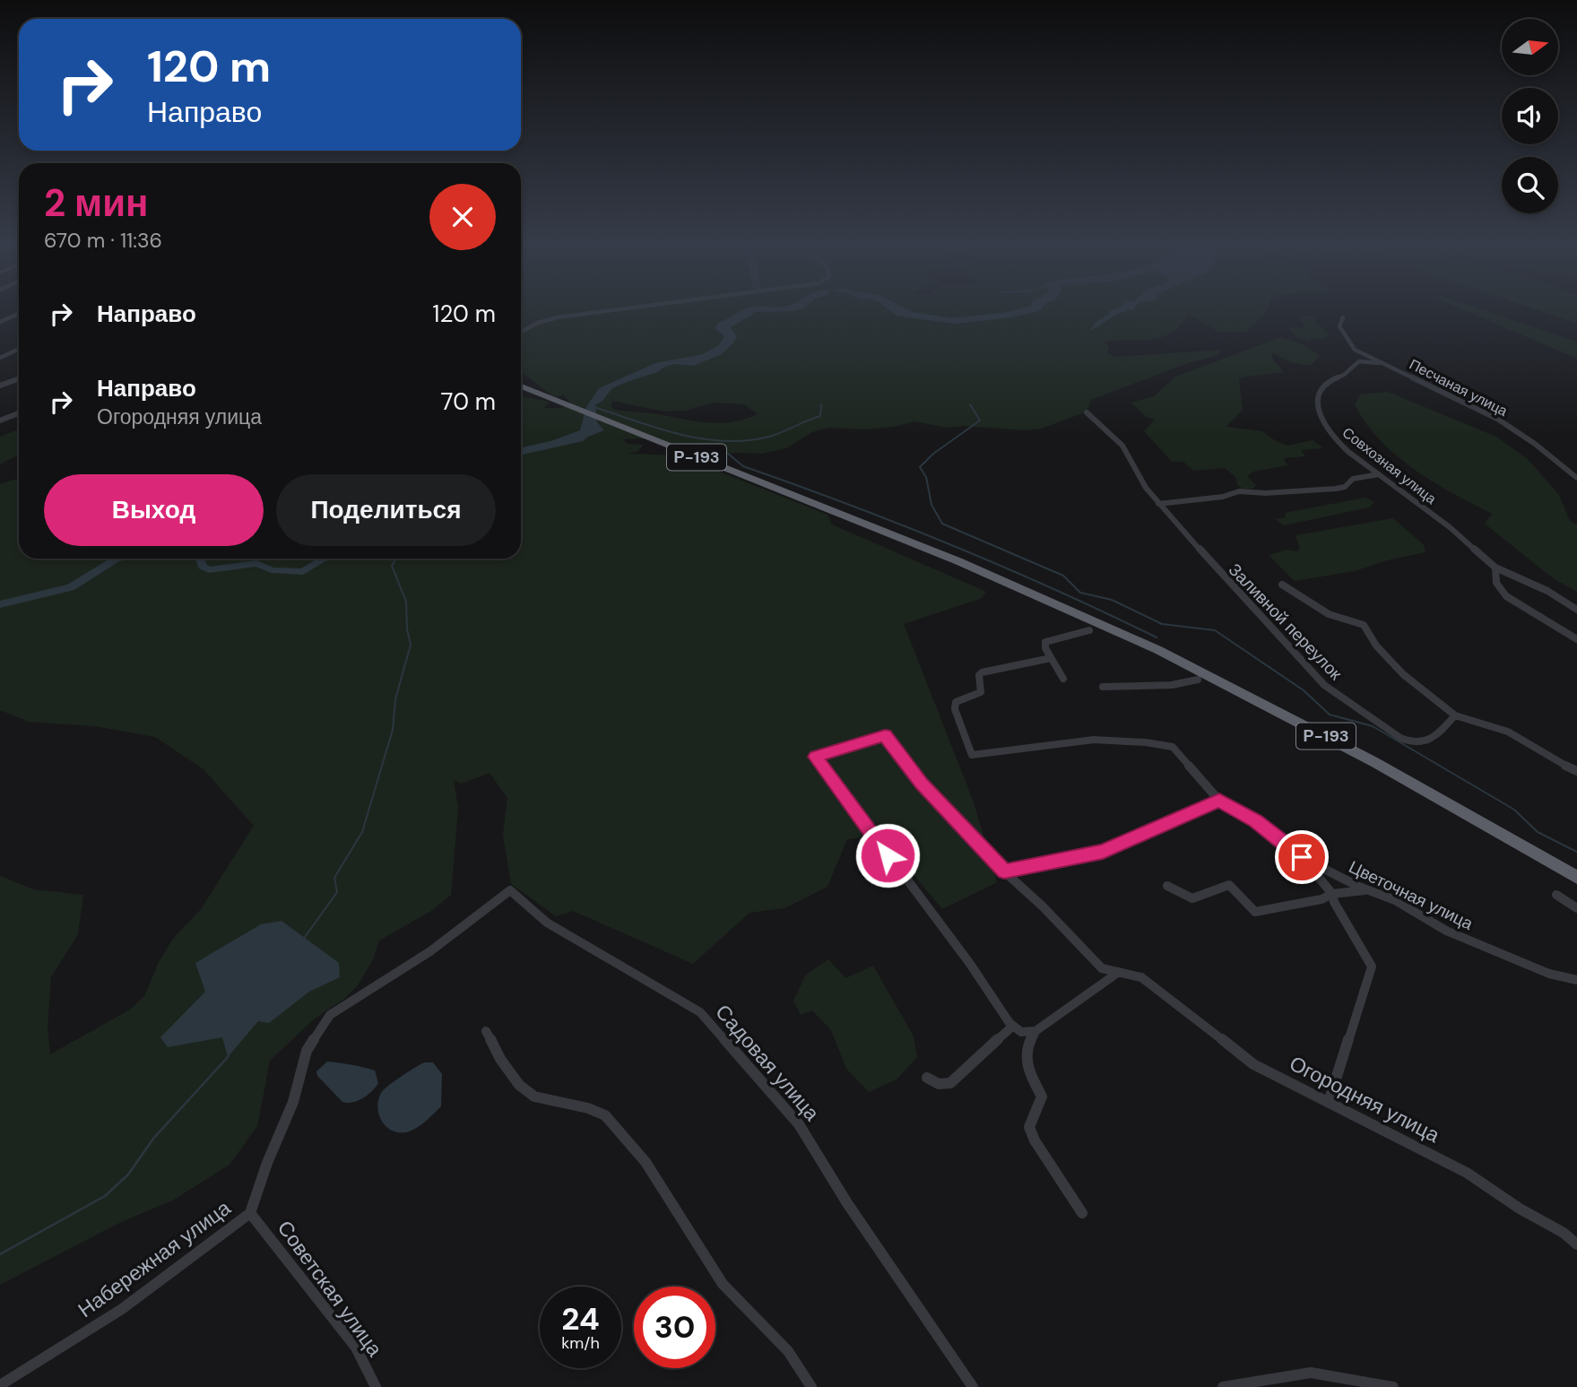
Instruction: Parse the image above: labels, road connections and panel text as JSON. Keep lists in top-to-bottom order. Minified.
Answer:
{"streets":{"highway":["Р-193"],"street":["Песчаная улица","Совхозная улица","Заливной переулок","Цветочная улица","Садовая улица","Огородняя улица","Набережная улица","Советская улица"]},"crossings":[["Садовая улица","Набережная улица"],["Набережная улица","Советская улица"]],"north":"right","page":{"turn":["120 m","Направо"],"heading":["2 мин","670 m · 11:36"],"list":[{"name":"Направо","value":"120 m"},{"name":"Направо","note":"Огородняя улица","value":"70 m"}],"buttons":["Выход","Поделиться"],"speed":"24 km/h","limit":"30"}}
